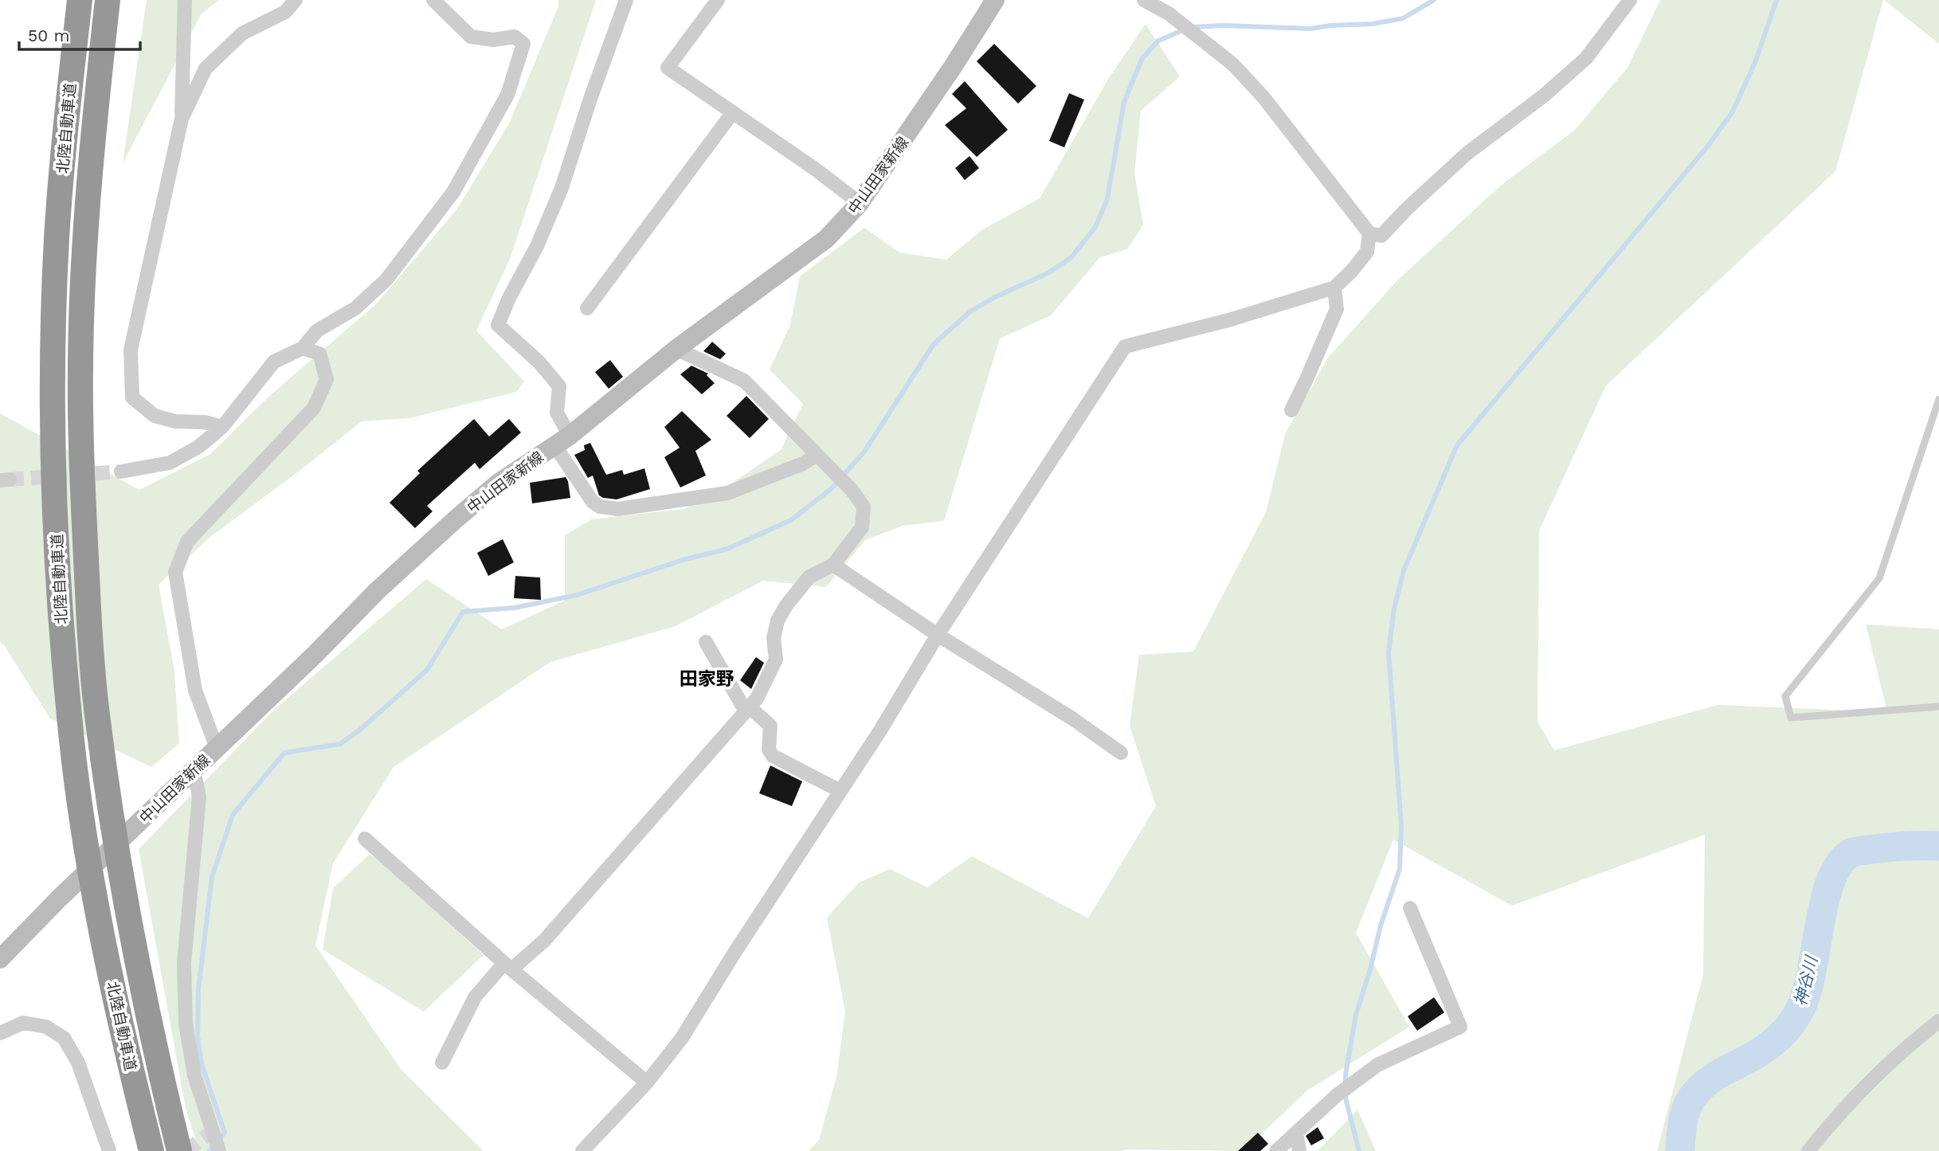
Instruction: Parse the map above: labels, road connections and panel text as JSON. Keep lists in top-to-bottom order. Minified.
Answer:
{"streets":{"highway":["北陸自動車道"],"main road":["中山田家新線"]},"districts":["田家野"],"water":["神谷川"],"scale_bar":"50 m"}
